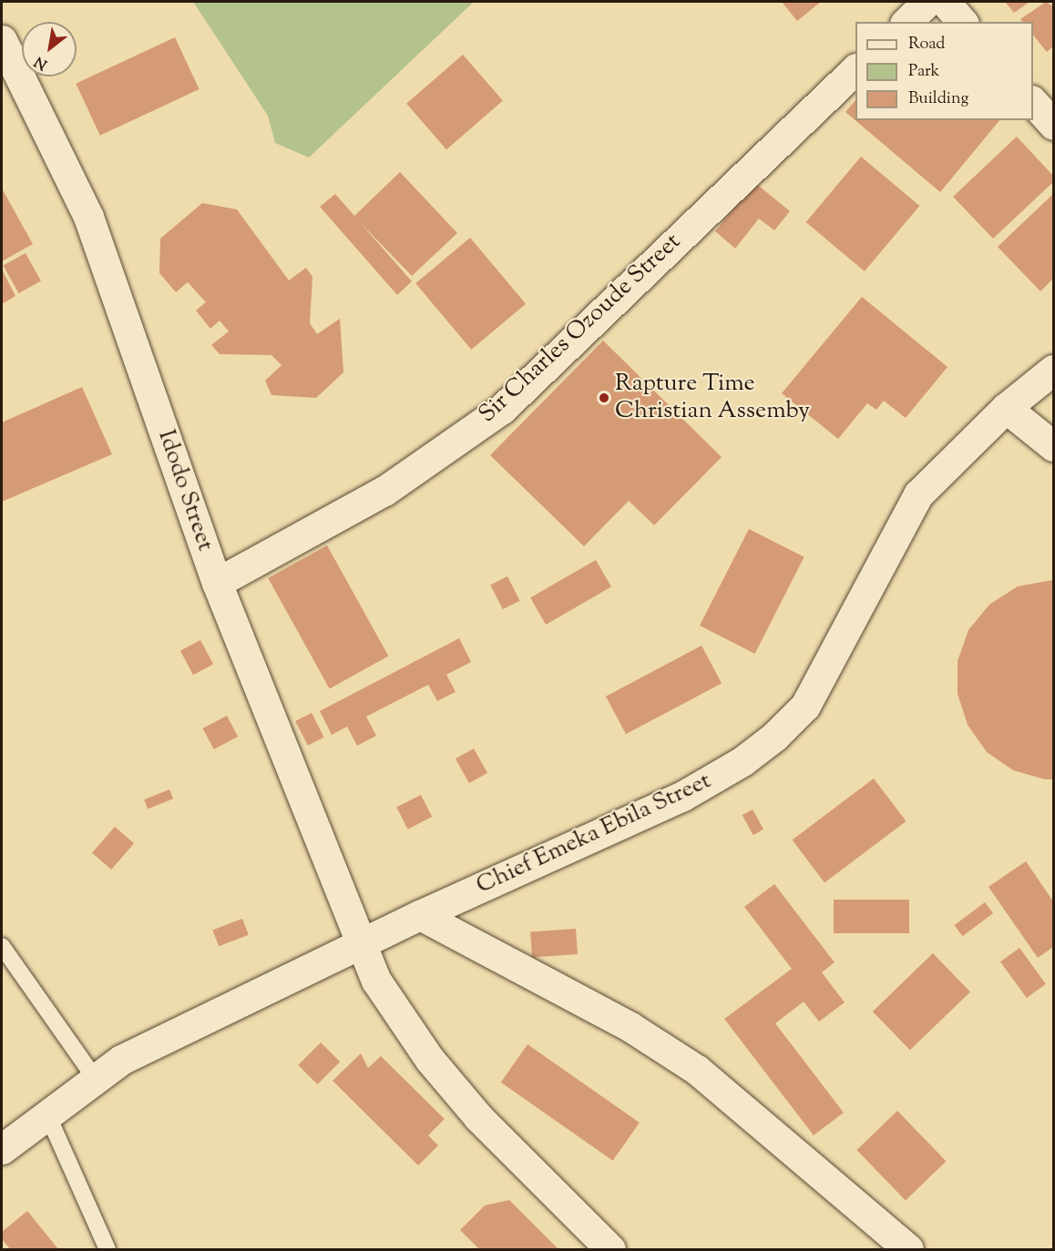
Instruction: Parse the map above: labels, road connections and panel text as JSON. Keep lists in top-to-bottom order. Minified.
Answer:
{"streets":{"street":["Sir Charles Ozoude Street","Idodo Street","Chief Emeka Ebila Street"]},"crossings":[["Sir Charles Ozoude Street","Idodo Street"],["Idodo Street","Chief Emeka Ebila Street"]],"places":["Rapture Time Christian Assemby"],"legend":["Road","Park","Building"],"north":"bottom left"}
